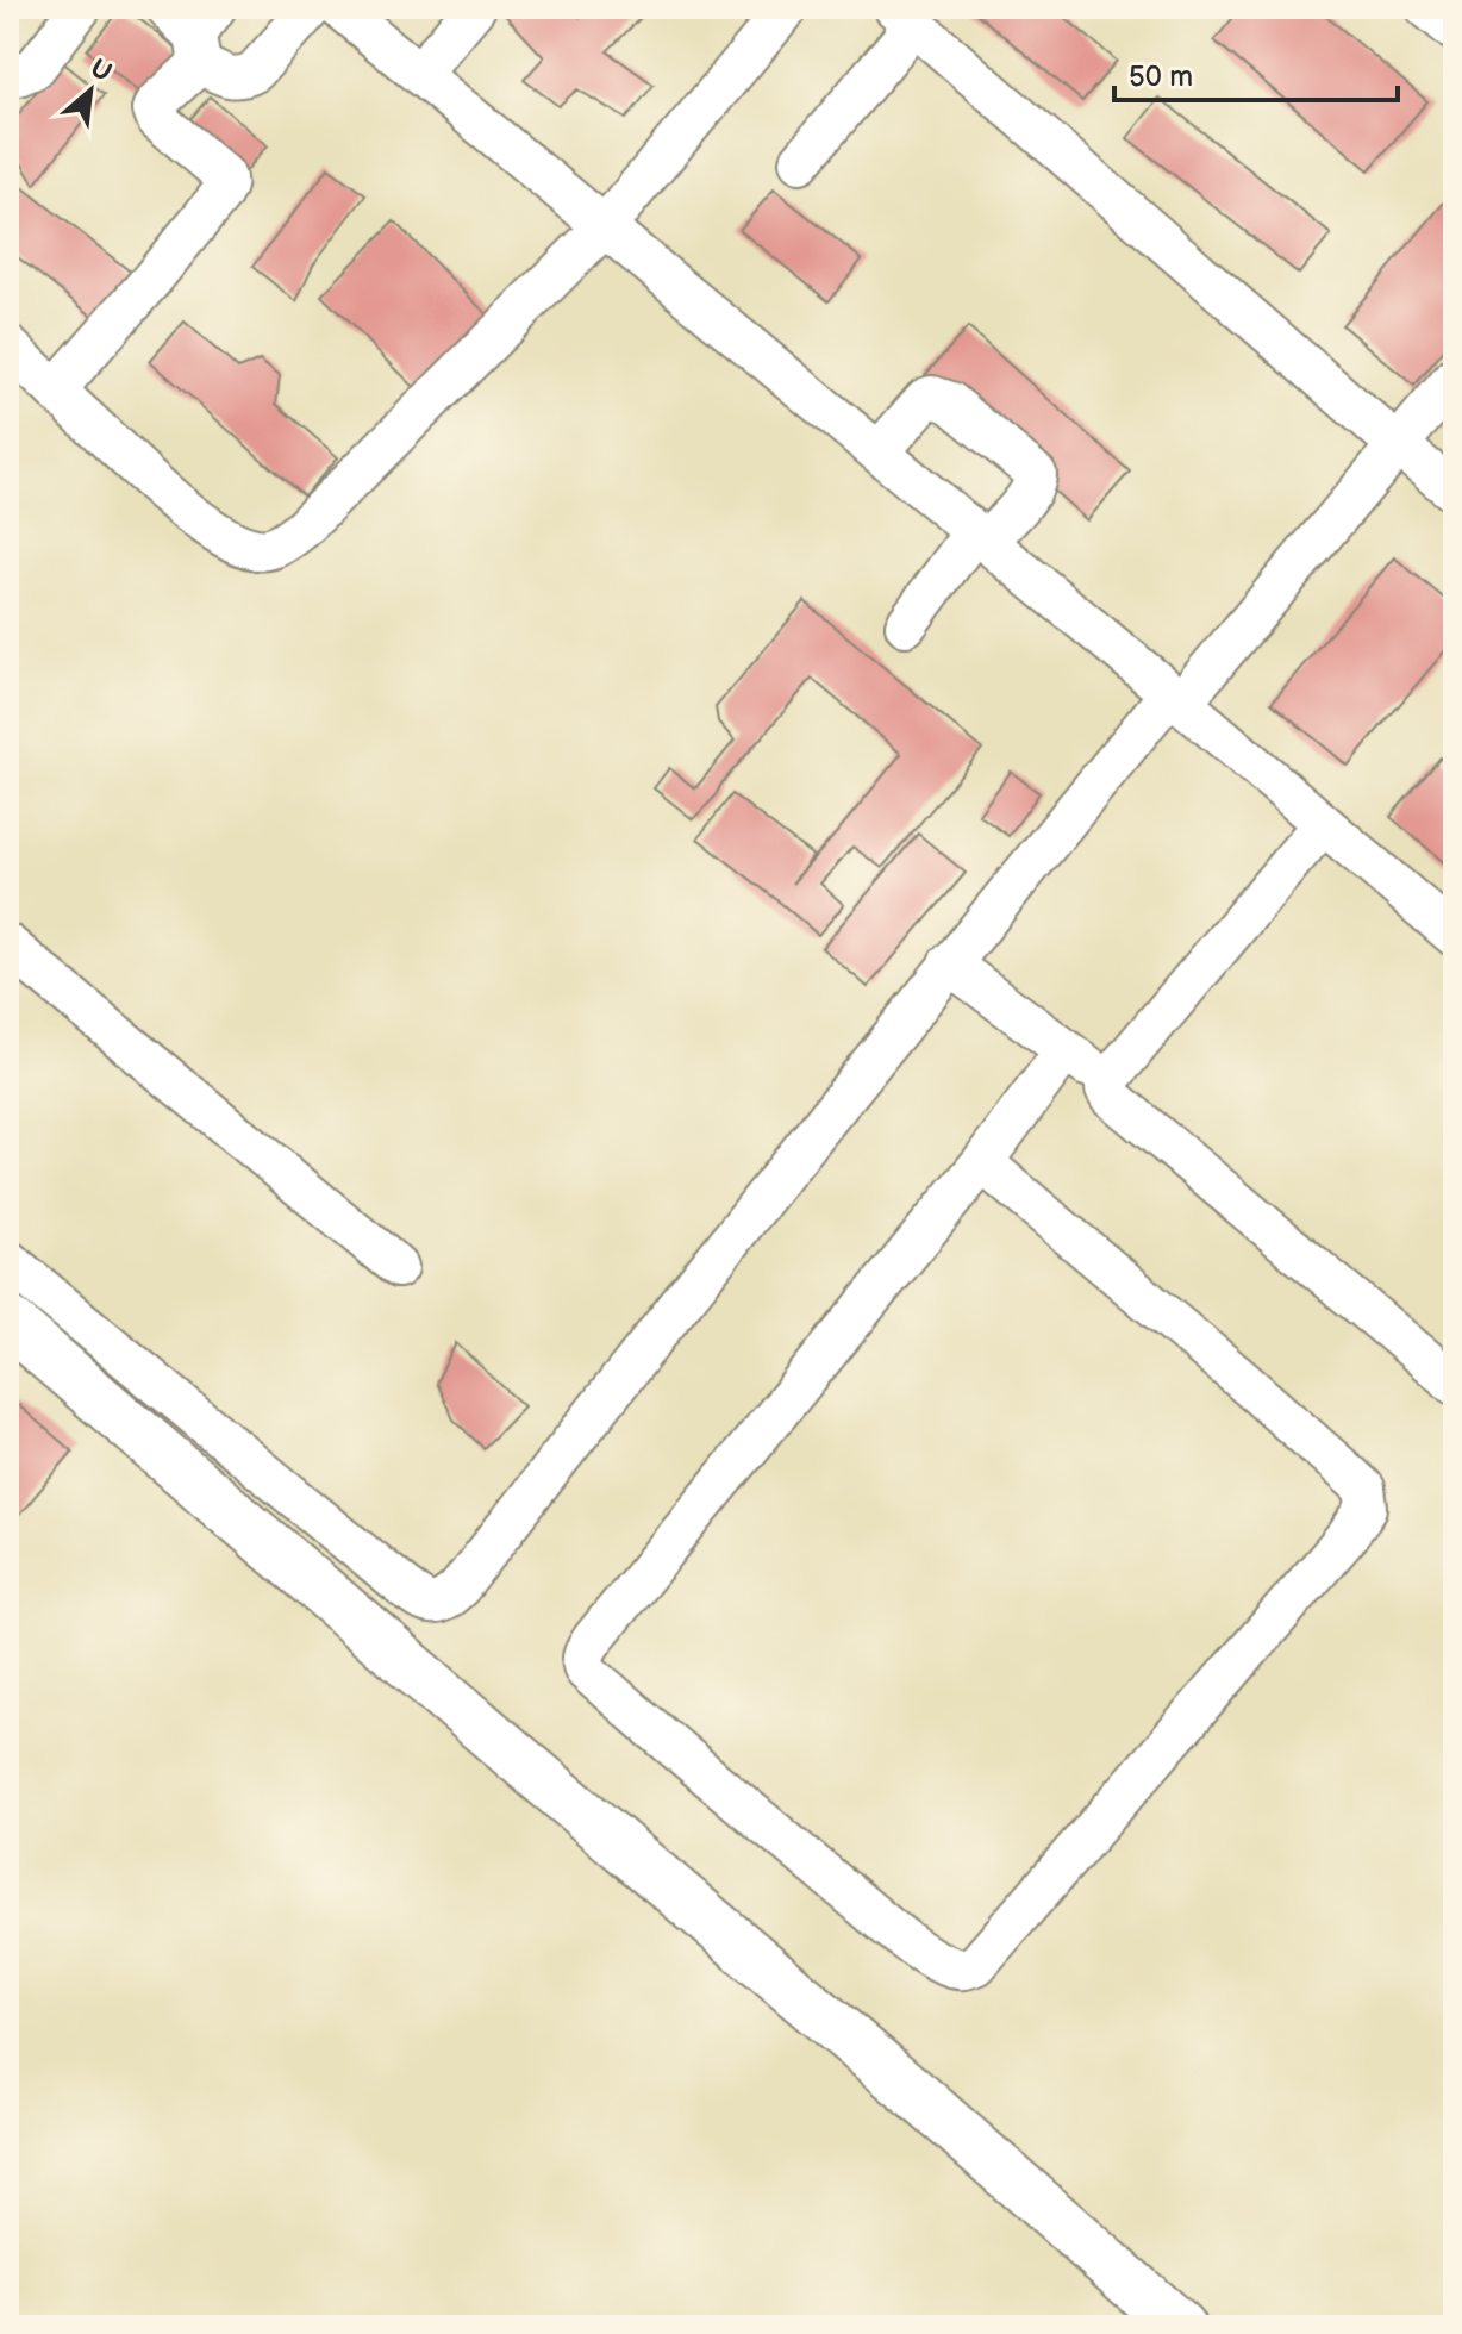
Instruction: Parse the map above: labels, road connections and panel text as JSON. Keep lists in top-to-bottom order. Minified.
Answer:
{"scale_bar":"50 m","north":"top right"}
